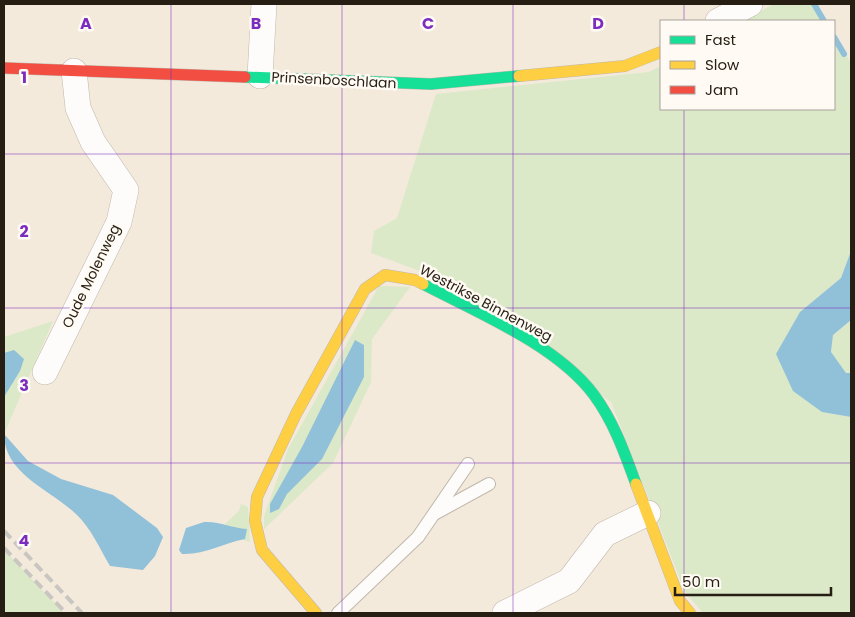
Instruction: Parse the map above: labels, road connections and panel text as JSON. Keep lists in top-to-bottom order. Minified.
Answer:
{"streets":{"street":["Prinsenboschlaan","Oude Molenweg","Westrikse Binnenweg"]},"crossings":[["Prinsenboschlaan","Oude Molenweg"]],"legend":["Fast","Slow","Jam"],"scale_bar":"50 m","grid":{"columns":["A","B","C","D"],"rows":["1","2","3","4"]}}
